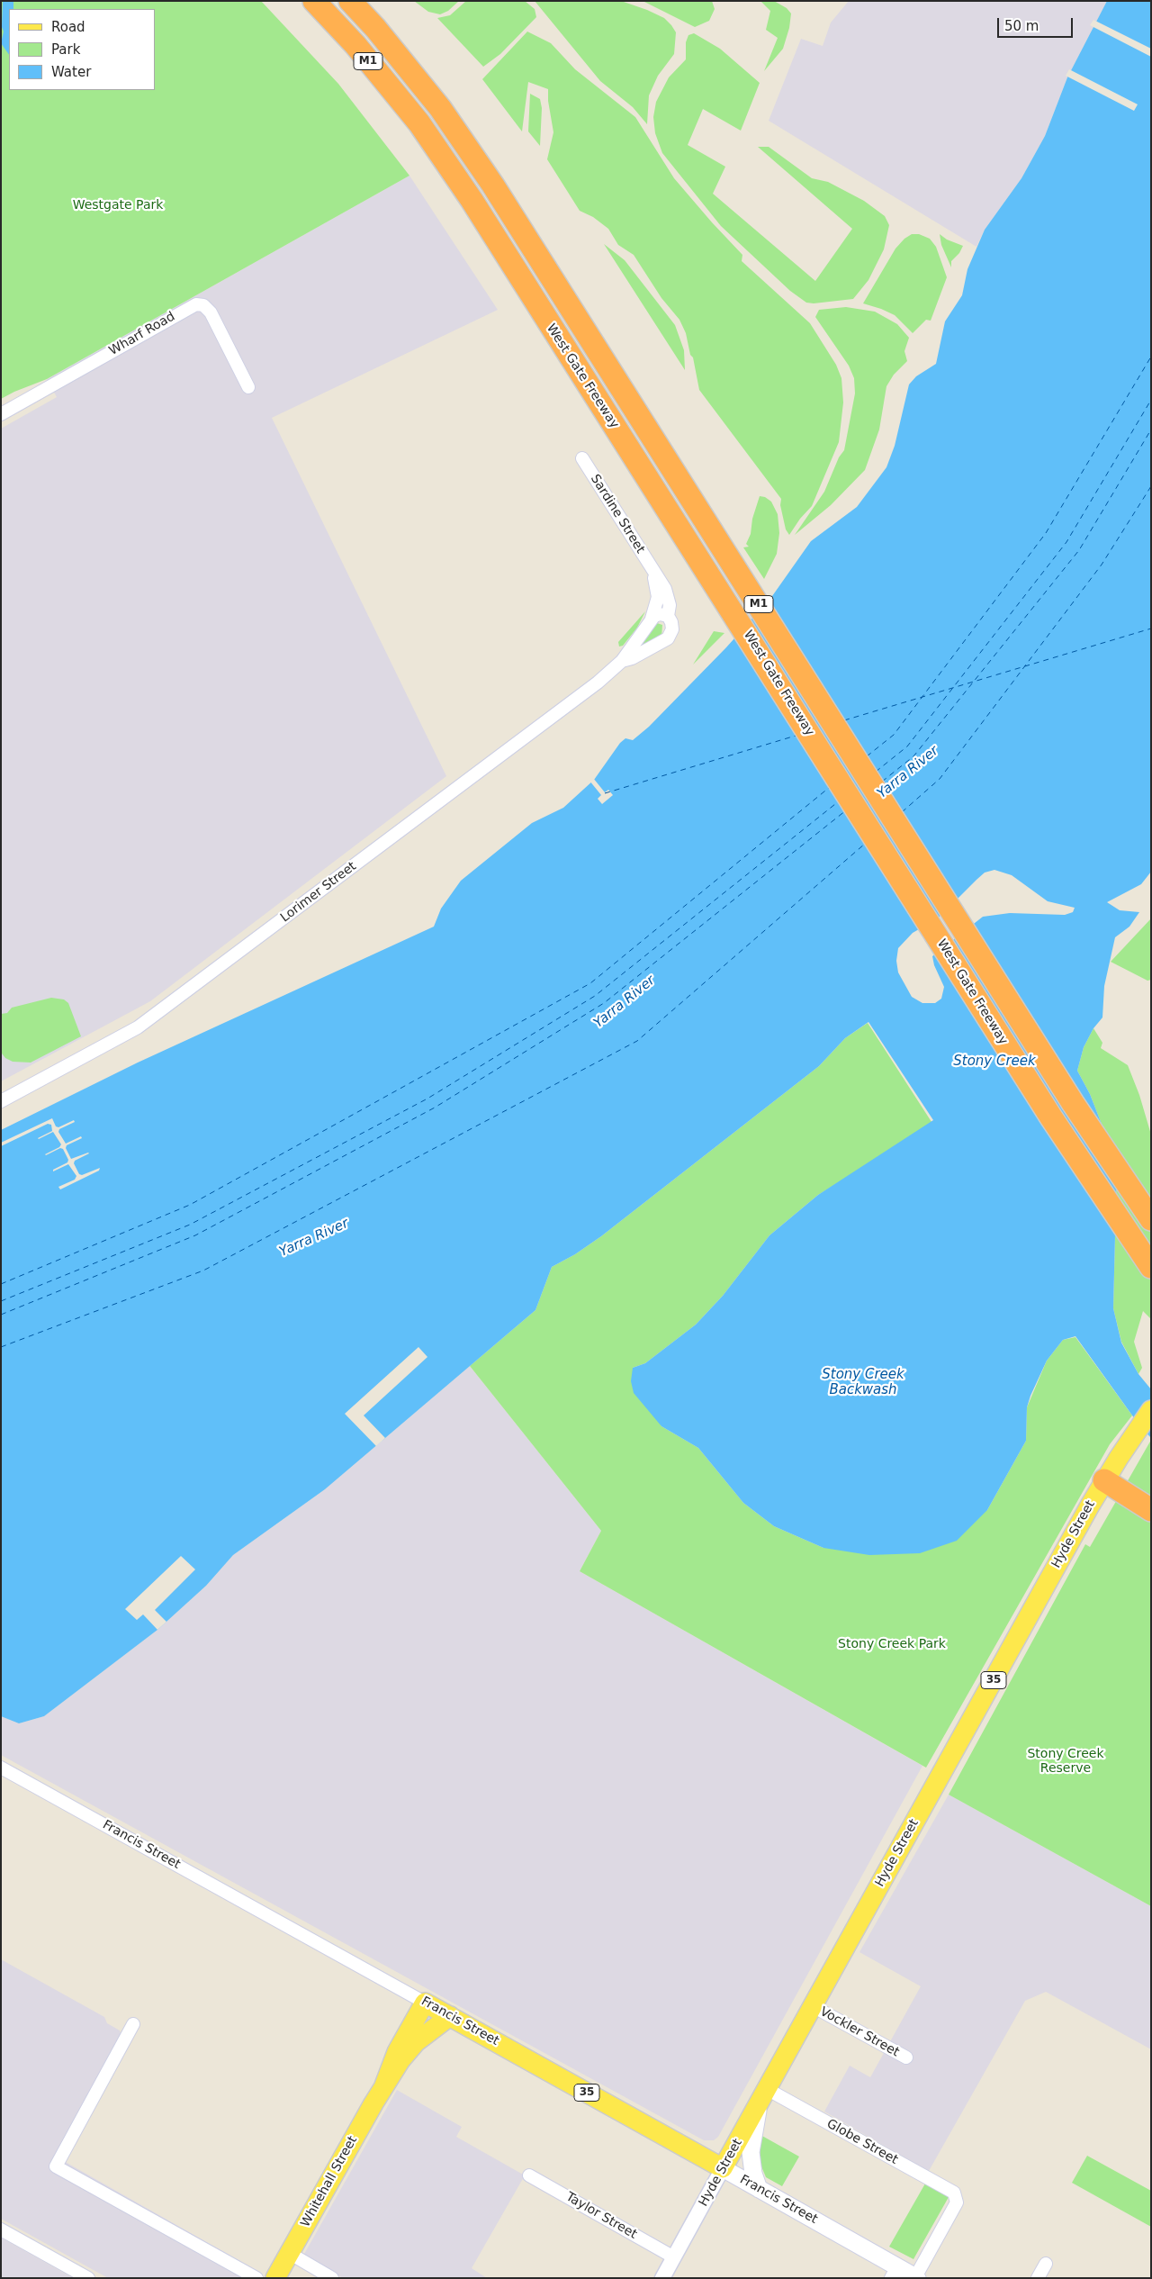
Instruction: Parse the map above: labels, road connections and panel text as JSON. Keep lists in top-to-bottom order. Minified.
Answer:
{"streets":{"highway":["M1","West Gate Freeway"],"main road":["Hyde Street","35","Francis Street","Whitehall Street"],"street":["Wharf Road","Sardine Street","Lorimer Street","Vockler Street","Globe Street","Taylor Street"]},"crossings":[["Sardine Street","Lorimer Street"],["Hyde Street","Francis Street"],["Hyde Street","Vockler Street"],["Hyde Street","Globe Street"],["Hyde Street","Taylor Street"],["Francis Street","Globe Street"],["Francis Street","Whitehall Street"]],"water":["Yarra River","Stony Creek","Stony Creek Backwash"],"parks":["Westgate Park","Stony Creek Park","Stony Creek Reserve"],"legend":["Road","Park","Water"],"scale_bar":"50 m"}
